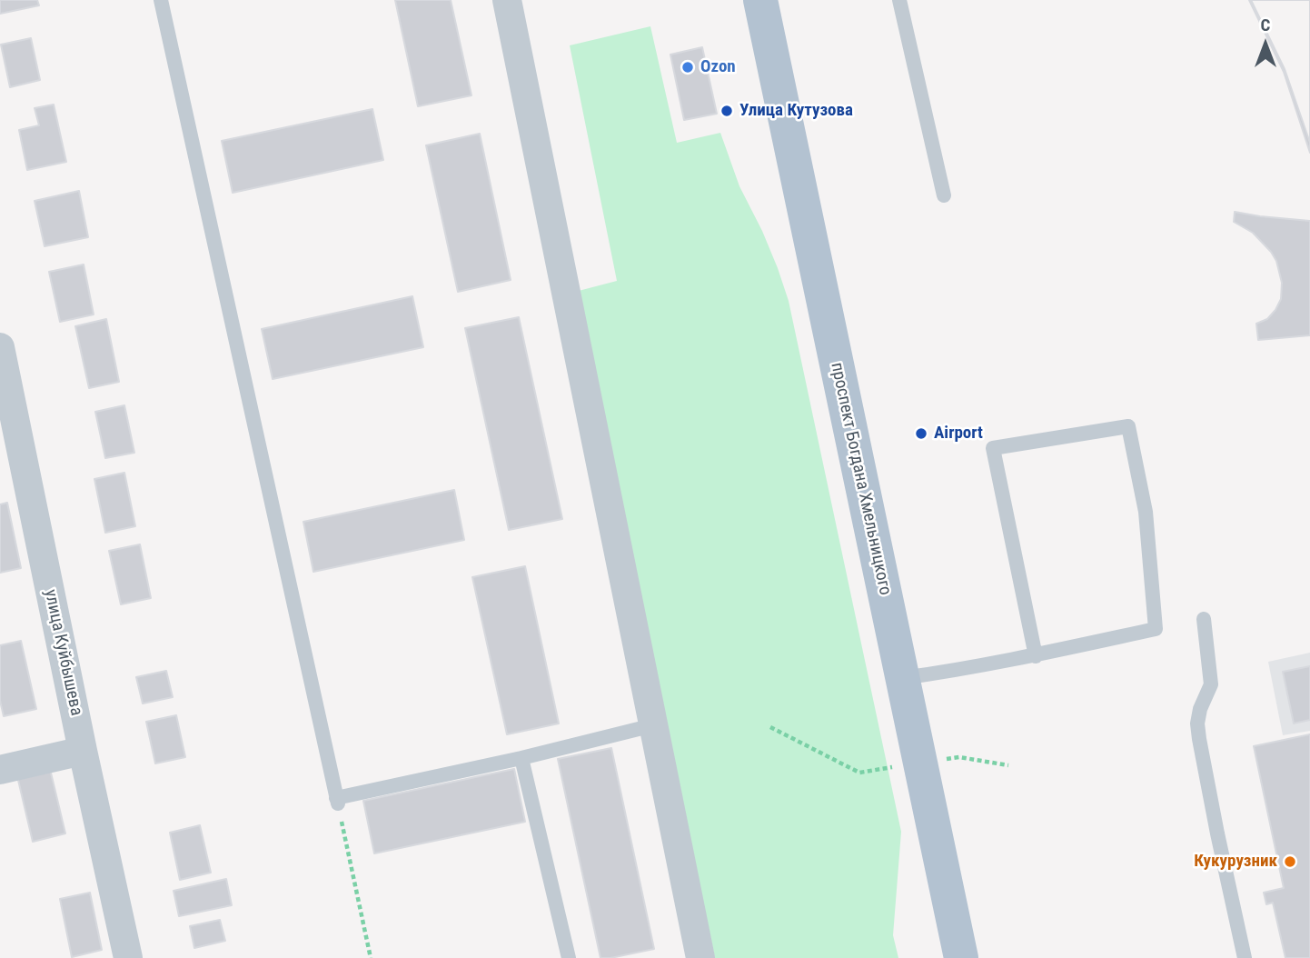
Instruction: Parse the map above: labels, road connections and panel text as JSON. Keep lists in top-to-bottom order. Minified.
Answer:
{"streets":{"main road":["проспект Богдана Хмельницкого"],"street":["улица Куйбышева"]},"places":["Ozon","Улица Кутузова","Airport","Кукурузник"],"north":"top"}
